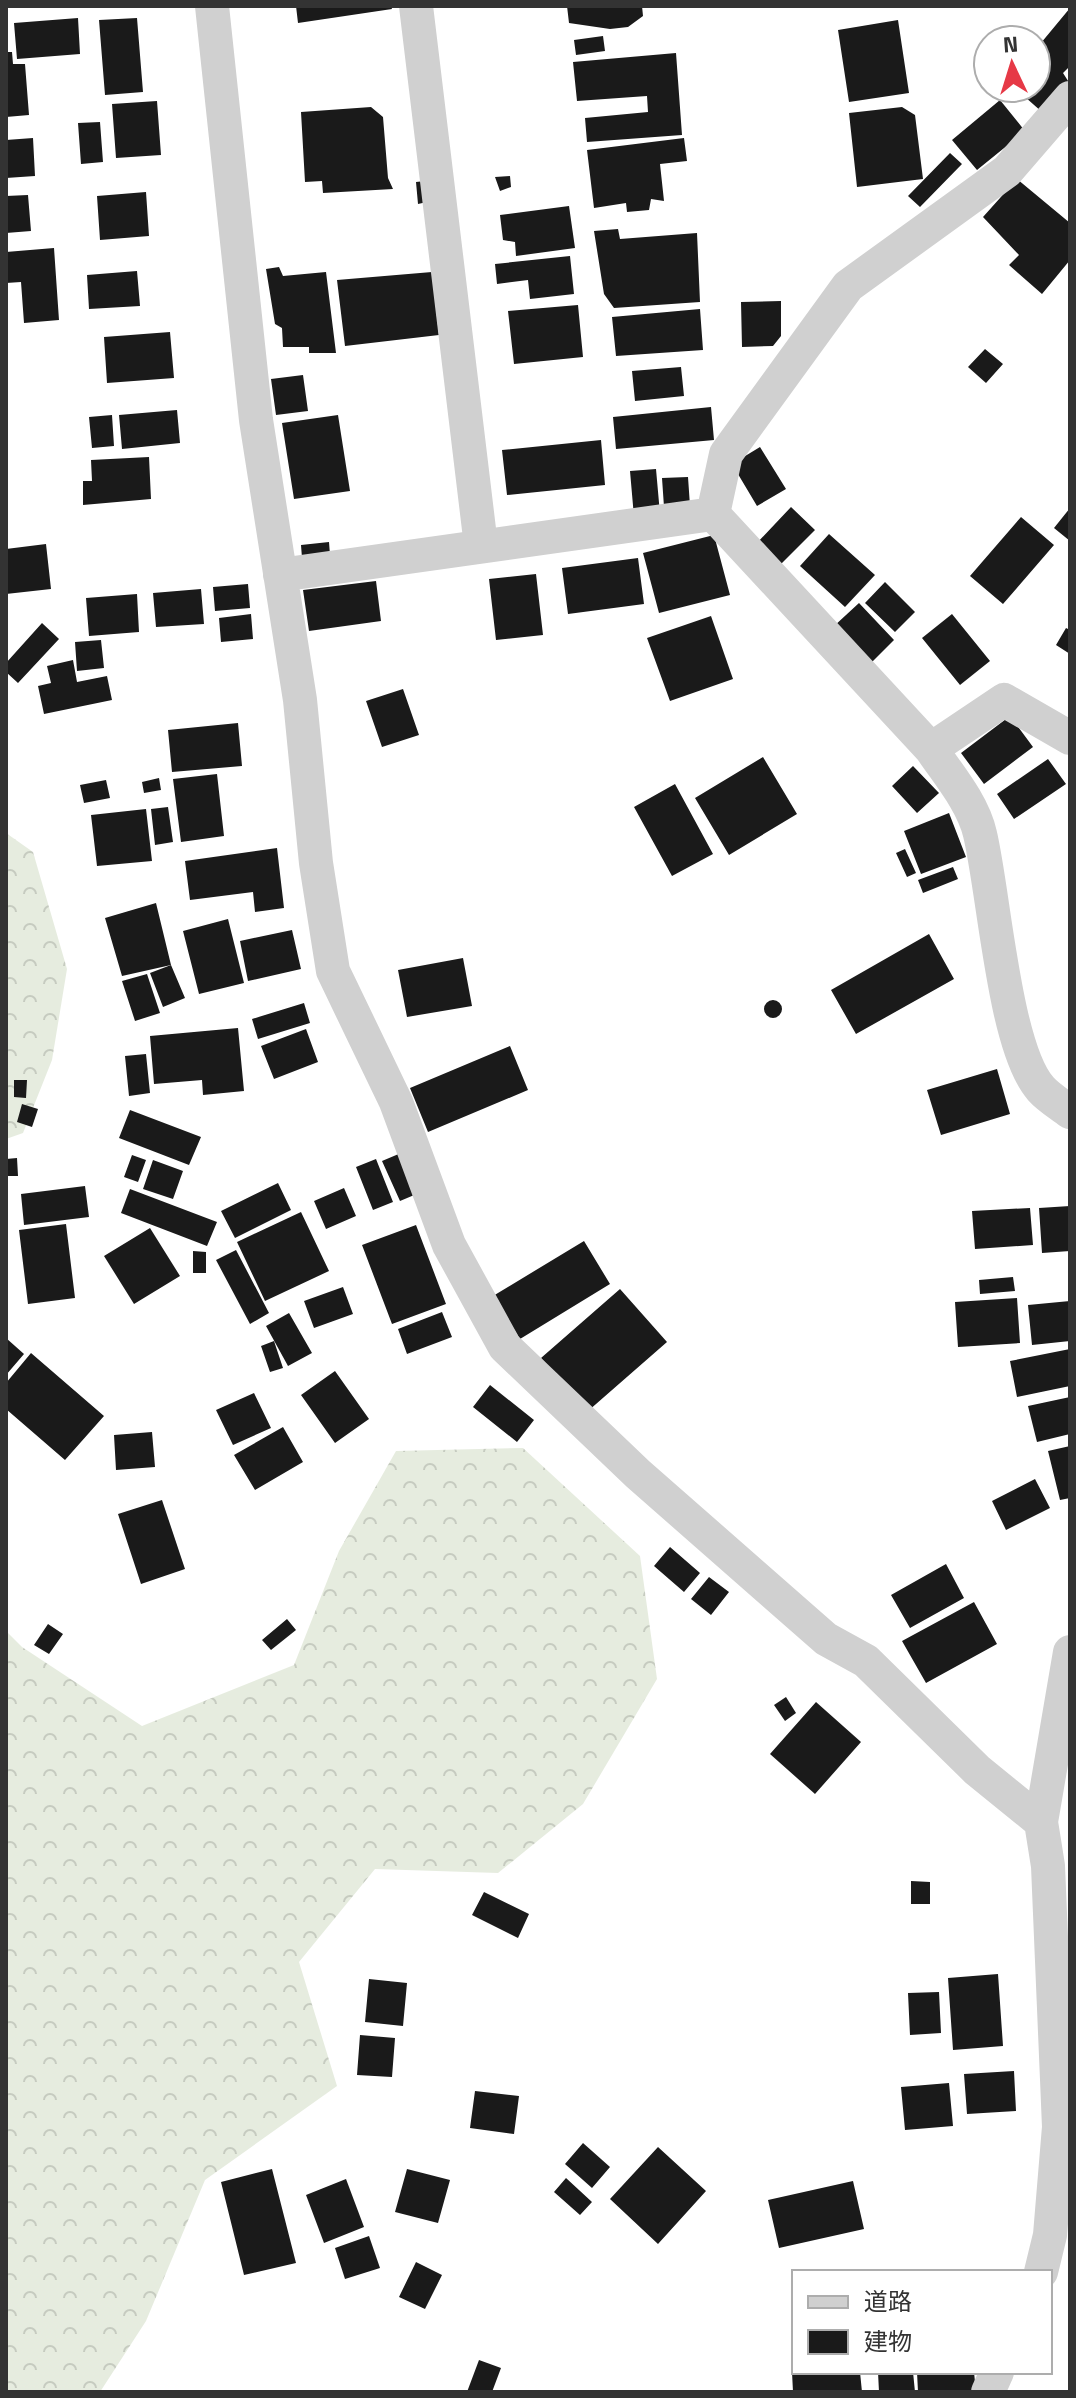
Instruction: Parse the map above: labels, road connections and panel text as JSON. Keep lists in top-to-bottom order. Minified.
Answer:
{"legend":["道路","建物"],"north":"top"}
